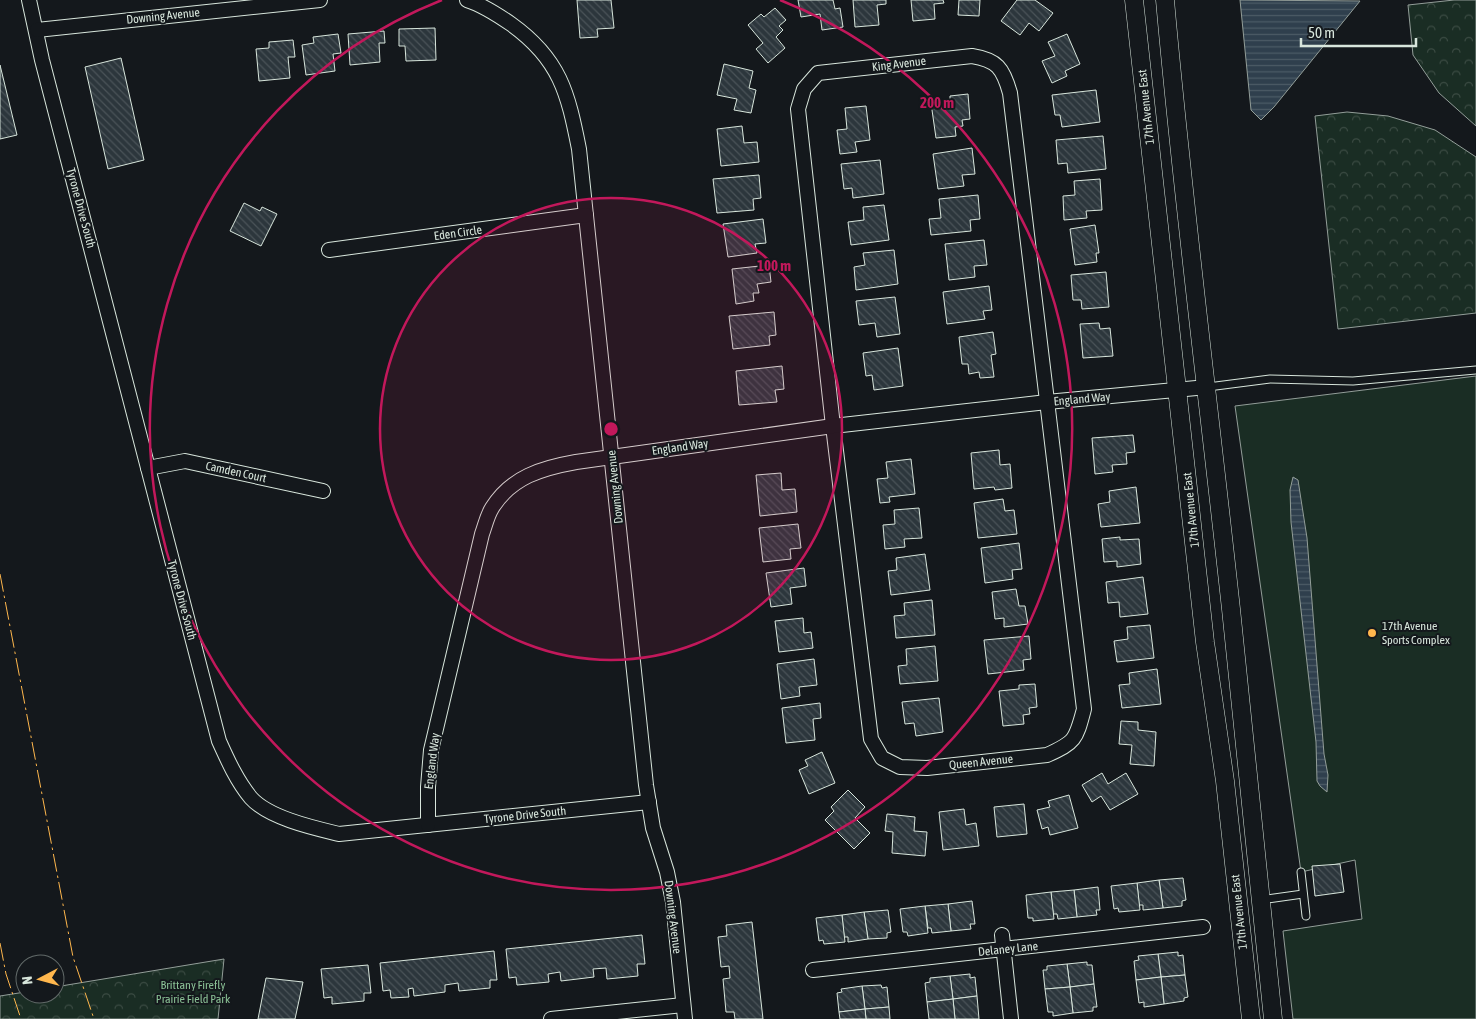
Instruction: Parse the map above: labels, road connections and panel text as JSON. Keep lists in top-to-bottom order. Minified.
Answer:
{"streets":{"street":["Downing Avenue","King Avenue","17th Avenue East","Tyrone Drive South","Eden Circle","England Way","Camden Court","Queen Avenue","Delaney Lane"]},"crossings":[["Downing Avenue","Tyrone Drive South"],["Downing Avenue","Eden Circle"],["Downing Avenue","England Way"],["King Avenue","England Way"],["King Avenue","Queen Avenue"],["17th Avenue East","England Way"],["Tyrone Drive South","England Way"],["Tyrone Drive South","Camden Court"],["England Way","Queen Avenue"]],"parks":["Brittany Firefly Prairie Field Park"],"places":["17th Avenue Sports Complex"],"scale_bar":"50 m","north":"left","rings":["200 m","100 m"]}
